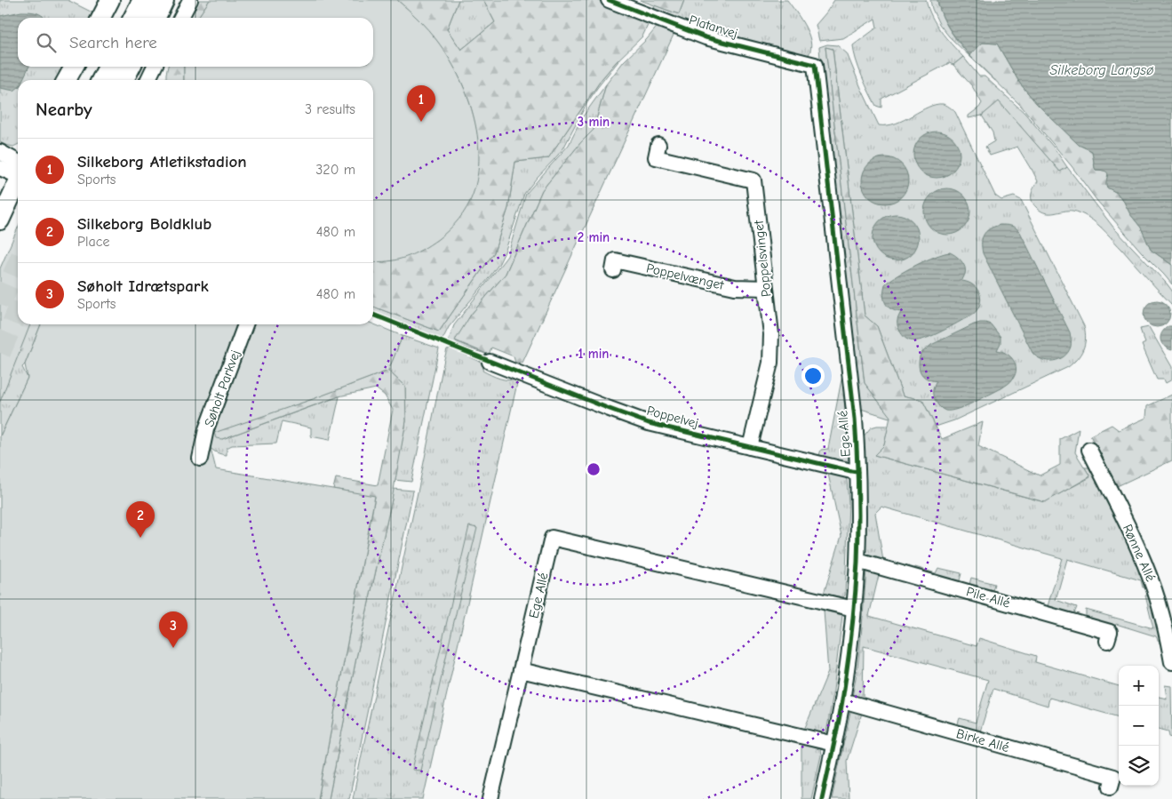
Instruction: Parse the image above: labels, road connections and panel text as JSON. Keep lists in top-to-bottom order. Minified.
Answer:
{"streets":{"street":["Platanvej","Poppelsvinget","Poppelvænget","Søholt Parkvej","Poppelvej","Ege Allé","Rønne Allé","Pile Allé","Birke Allé"]},"crossings":[["Platanvej","Ege Allé"],["Poppelsvinget","Poppelvænget"],["Poppelsvinget","Poppelvej"],["Poppelvej","Ege Allé"],["Ege Allé","Pile Allé"],["Ege Allé","Birke Allé"]],"water":["Silkeborg Langsø"],"page":{"search":"Search here","heading":["Nearby","3 results"],"pins":["1","2","3"],"list":[{"mark":"1","name":"Silkeborg Atletikstadion","note":"Sports","value":"320 m"},{"mark":"2","name":"Silkeborg Boldklub","note":"Place","value":"480 m"},{"mark":"3","name":"Søholt Idrætspark","note":"Sports","value":"480 m"}],"map_buttons":["+","−"]},"rings":["3 min","2 min","1 min"]}
